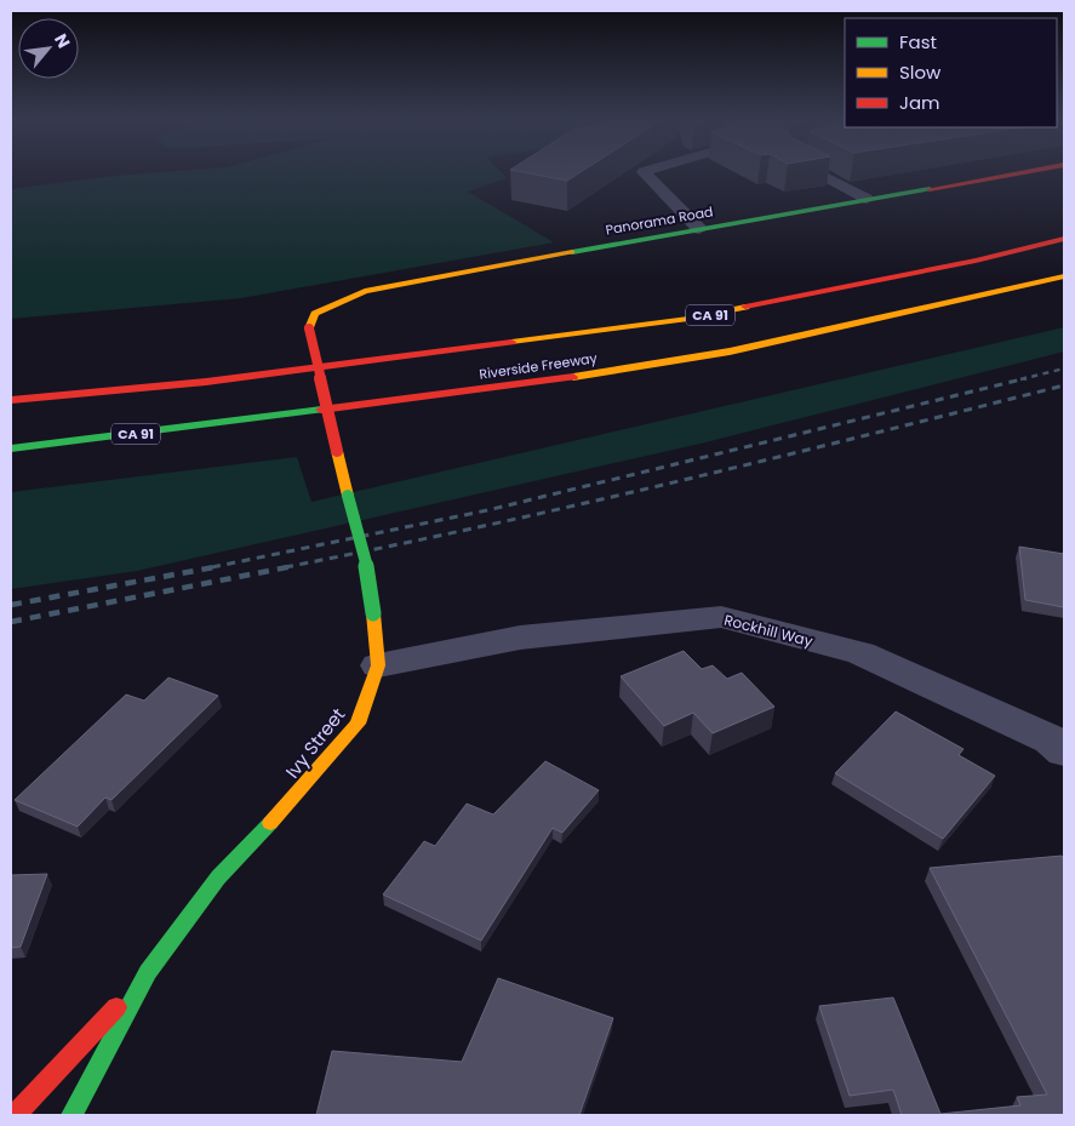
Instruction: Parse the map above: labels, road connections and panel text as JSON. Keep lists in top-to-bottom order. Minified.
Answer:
{"streets":{"main road":["Panorama Road","CA 91","Riverside Freeway","Ivy Street"],"street":["Rockhill Way"]},"crossings":[["Panorama Road","Ivy Street"],["Rockhill Way","Ivy Street"]],"legend":["Fast","Slow","Jam"],"north":"top right"}
